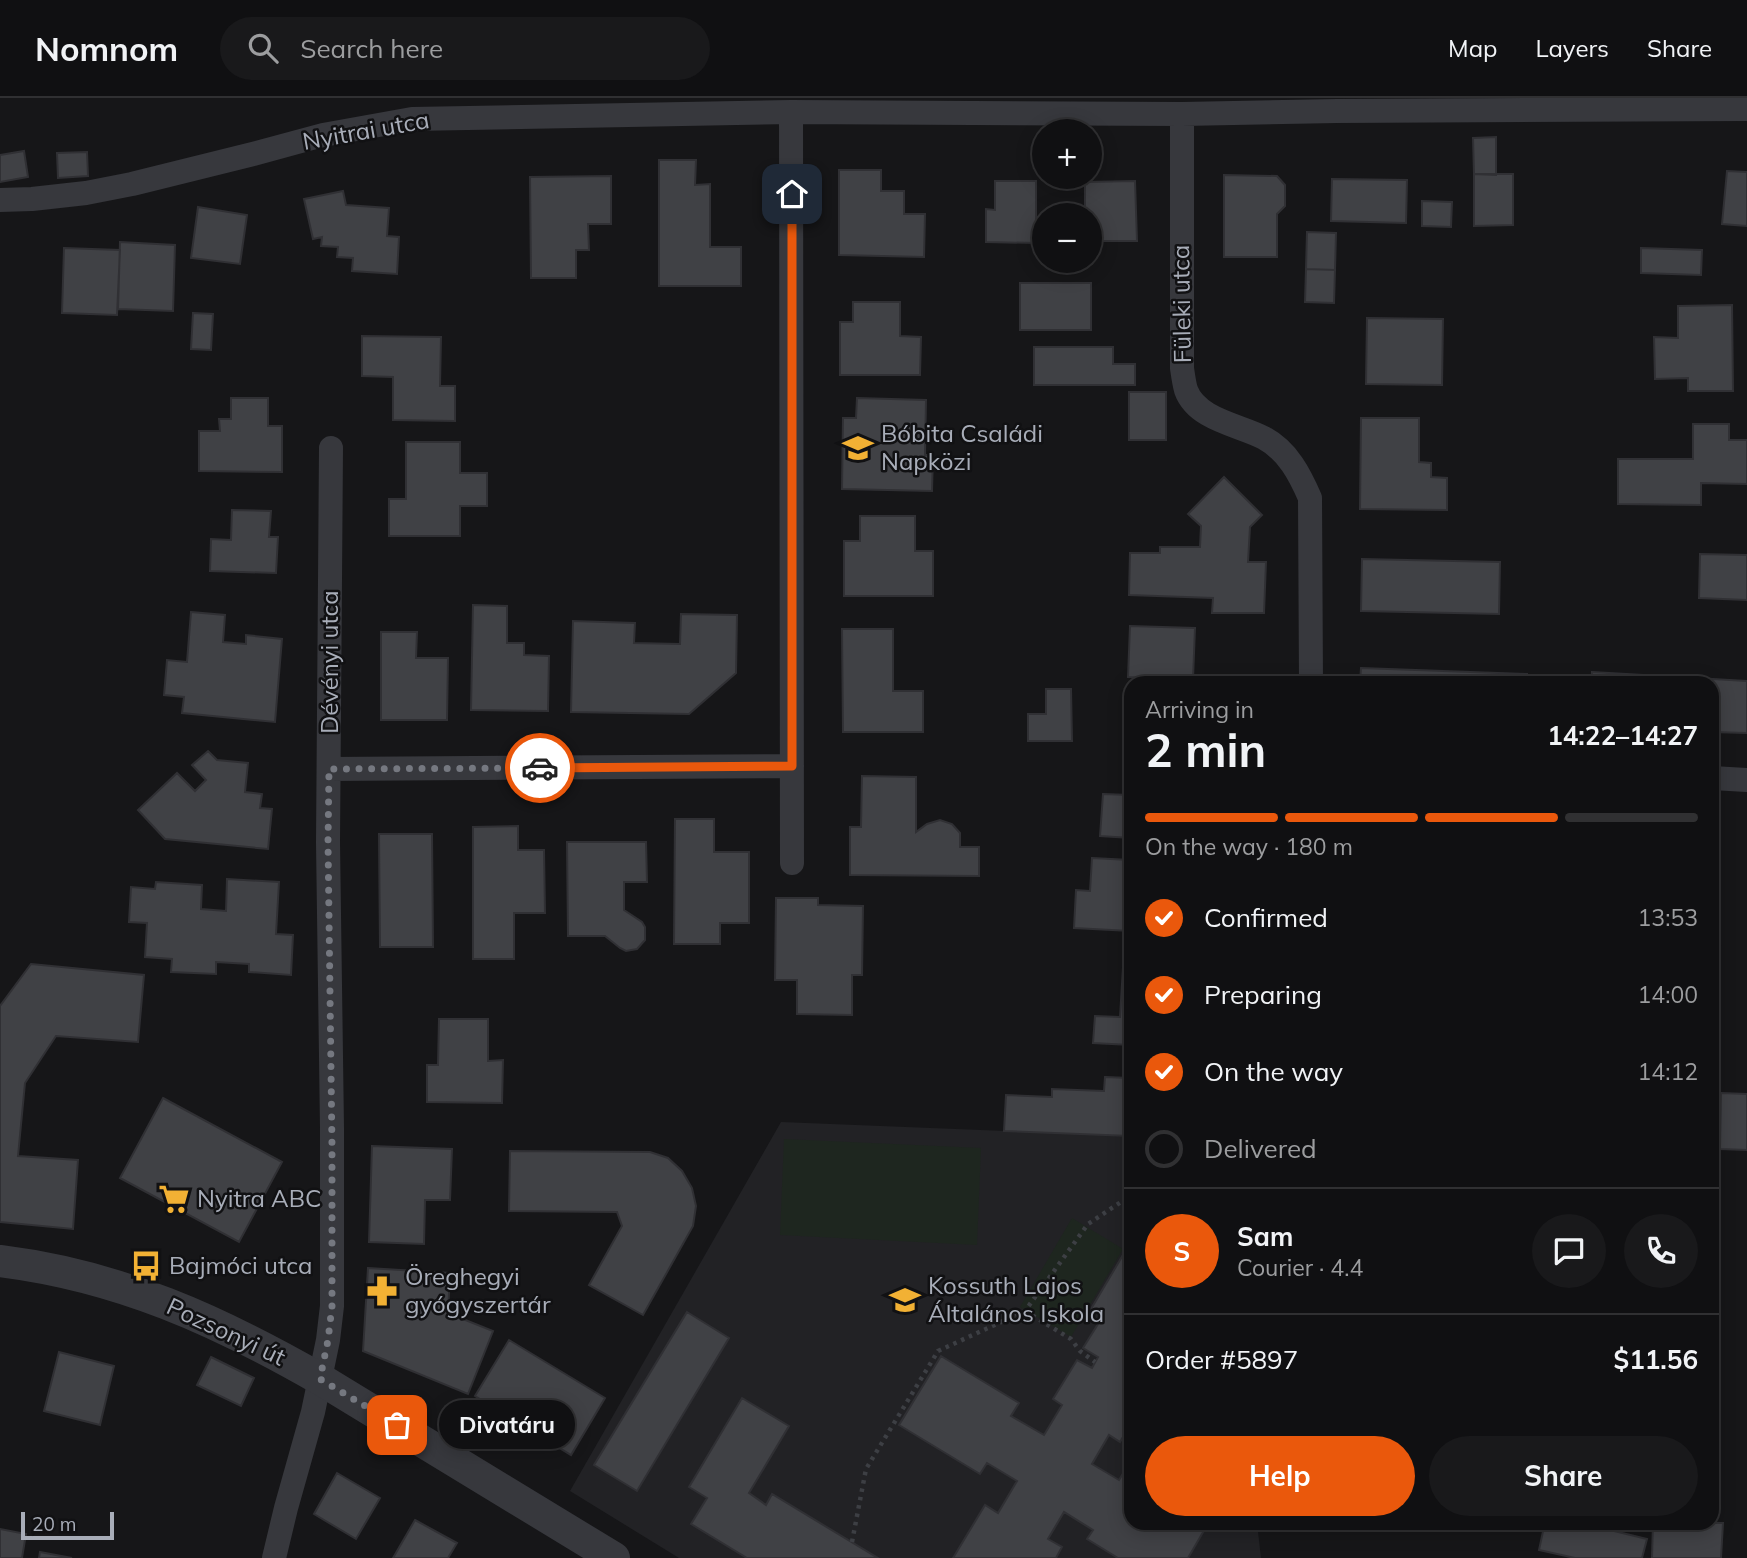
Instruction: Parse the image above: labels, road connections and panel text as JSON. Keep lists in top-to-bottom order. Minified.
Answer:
{"streets":{"street":["Nyitrai utca","Füleki utca","Dévényi utca","Pozsonyi út"]},"crossings":[["Nyitrai utca","Füleki utca"],["Dévényi utca","Pozsonyi út"]],"places":{"school or university":["Bóbita Családi Napközi","Kossuth Lajos Általános Iskola"],"supermarket":["Nyitra ABC"],"bus stop":["Bajmóci utca"],"pharmacy":["Öreghegyi gyógyszertár"],"other":["Divatáru"]},"scale_bar":"20 m","page":{"header":"Nomnom","search":"Search here","nav":["Map","Layers","Share"],"map_buttons":["+","−"],"heading":["2 min","Arriving in","14:22–14:27"],"panel":["Sam","Courier · 4.4","Order #5897","$11.56"],"bar":"On the way · 180 m","list":[["Confirmed","13:53"],["Preparing","14:00"],["On the way","14:12"],"Delivered"],"round":"S","bubble":"Divatáru","buttons":["Help","Share"],"scale":"20 m"}}
